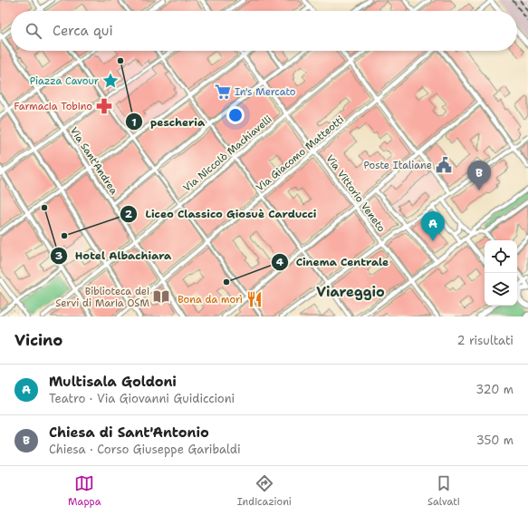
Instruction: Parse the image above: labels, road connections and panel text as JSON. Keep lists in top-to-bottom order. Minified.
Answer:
{"streets":{"street":["Via Niccolò Machiavelli","Via Giacomo Matteotti","Via Sant'Andrea","Via Vittorio Veneto"]},"crossings":[["Via Niccolò Machiavelli","Via Sant'Andrea"],["Via Niccolò Machiavelli","Via Vittorio Veneto"],["Via Giacomo Matteotti","Via Sant'Andrea"],["Via Giacomo Matteotti","Via Vittorio Veneto"]],"districts":["Viareggio"],"places":{"other":["pescheria","Hotel Albachiara","Liceo Classico Giosuè Carducci","Cinema Centrale"],"place":["Piazza Cavour"],"supermarket":["In's Mercato"],"pharmacy":["Farmacia Tobino"],"public building":["Poste Italiane"],"library":["Biblioteca dei Servi di Maria OSM"],"restaurant":["Bona da morì"]},"page":{"search":"Cerca qui","pins":["B","A"],"heading":["Vicino","2 risultati"],"list":[{"mark":"A","name":"Multisala Goldoni","note":"Teatro · Via Giovanni Guidiccioni","value":"320 m"},{"mark":"B","name":"Chiesa di Sant'Antonio","note":"Chiesa · Corso Giuseppe Garibaldi","value":"350 m"}],"nav":["Mappa","Indicazioni","Salvati"]}}
